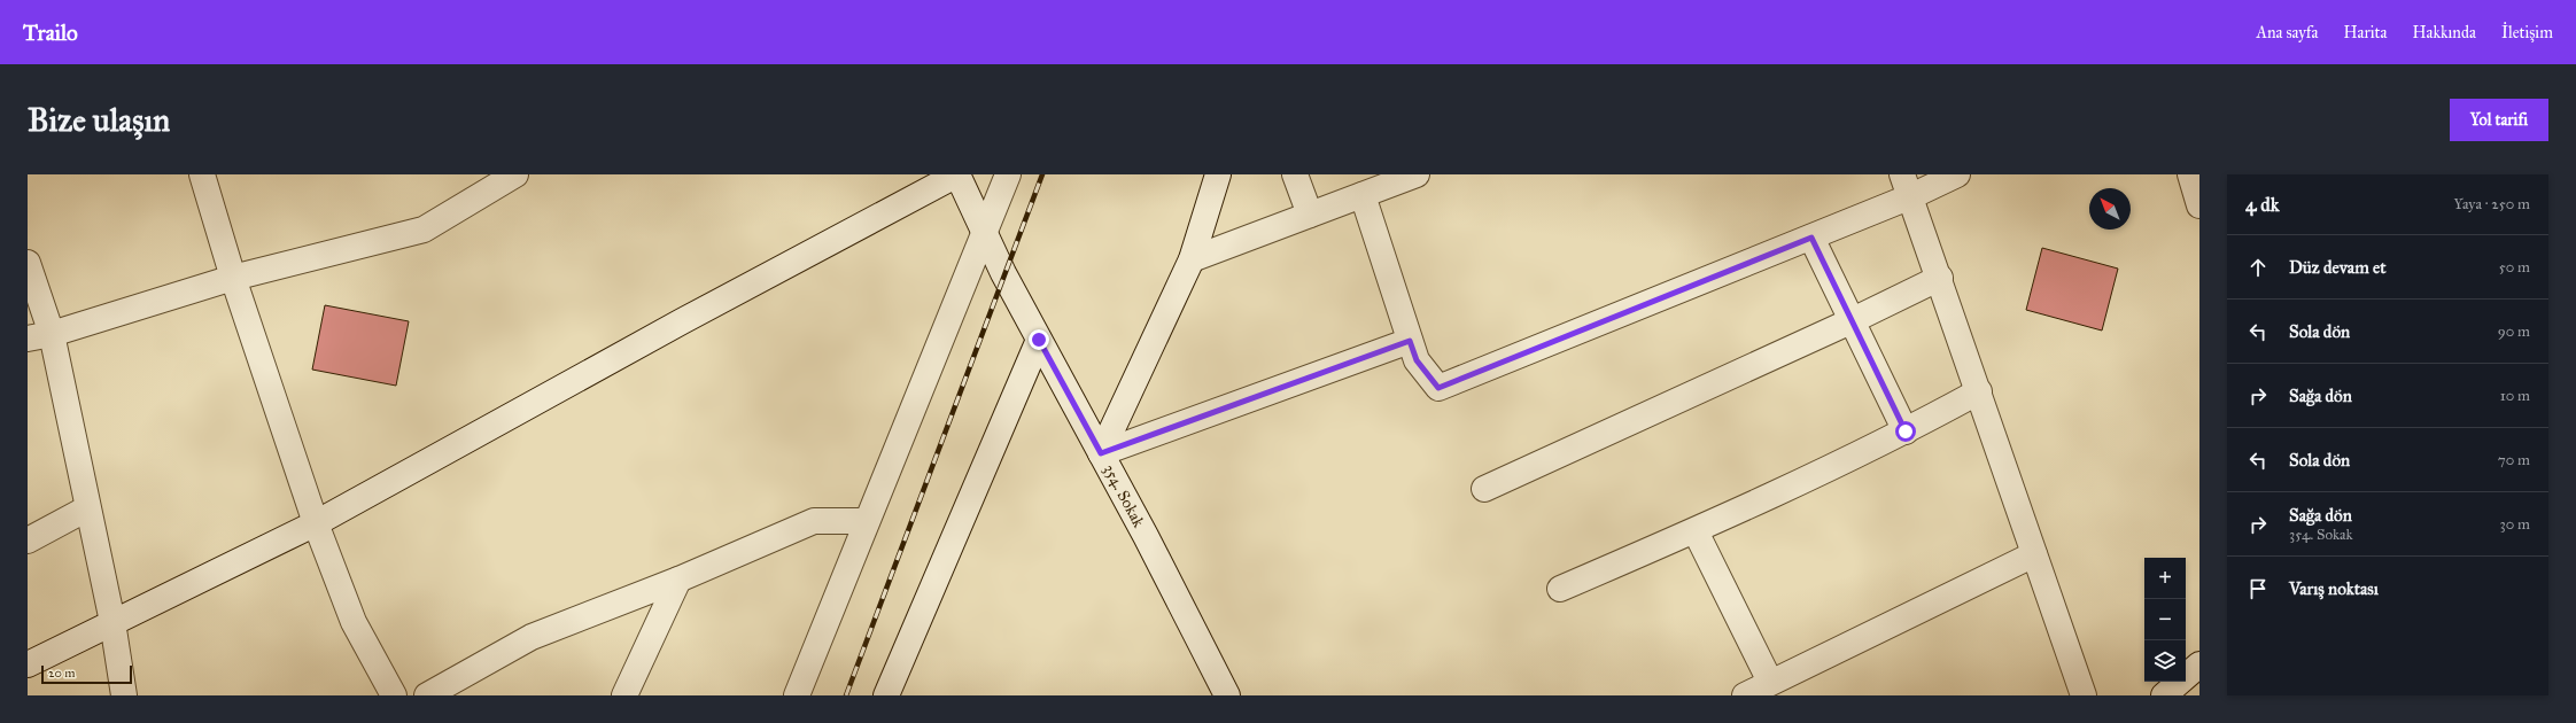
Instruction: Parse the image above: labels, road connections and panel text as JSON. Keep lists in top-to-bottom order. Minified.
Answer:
{"streets":{"street":["354. Sokak"]},"scale_bar":"20 m","north":"top left","page":{"header":"Trailo","nav":["Ana sayfa","Harita","Hakkında","İletişim"],"buttons":"Yol tarifi","title":"Bize ulaşın","heading":["4 dk","Yaya · 250 m"],"list":[["Düz devam et","50 m"],["Sola dön","90 m"],["Sağa dön","10 m"],["Sola dön","70 m"],["Sağa dön","354. Sokak","30 m"],"Varış noktası"],"map_buttons":["+","−"],"scale":"20 m"}}
